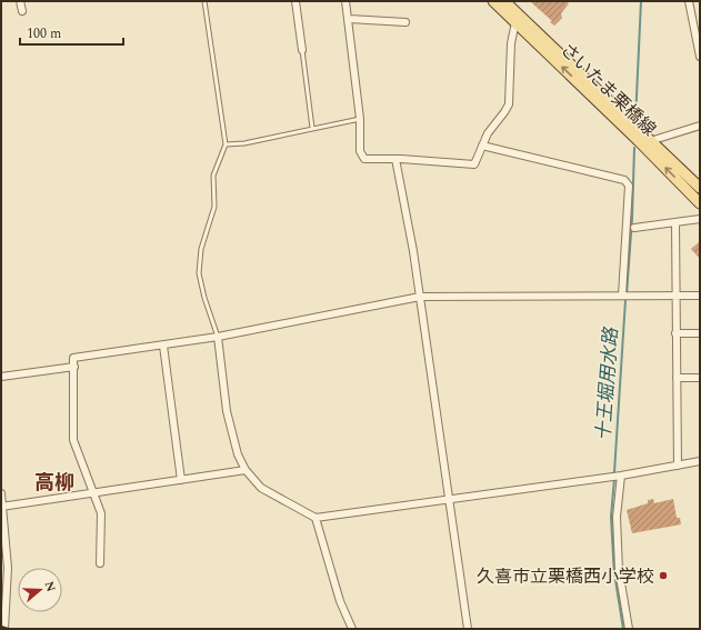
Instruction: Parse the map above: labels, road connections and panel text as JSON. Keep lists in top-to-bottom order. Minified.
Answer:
{"streets":{"main road":["さいたま栗橋線"]},"districts":["高柳"],"water":["十王堀用水路"],"places":["久喜市立栗橋西小学校"],"scale_bar":"100 m","north":"right"}
